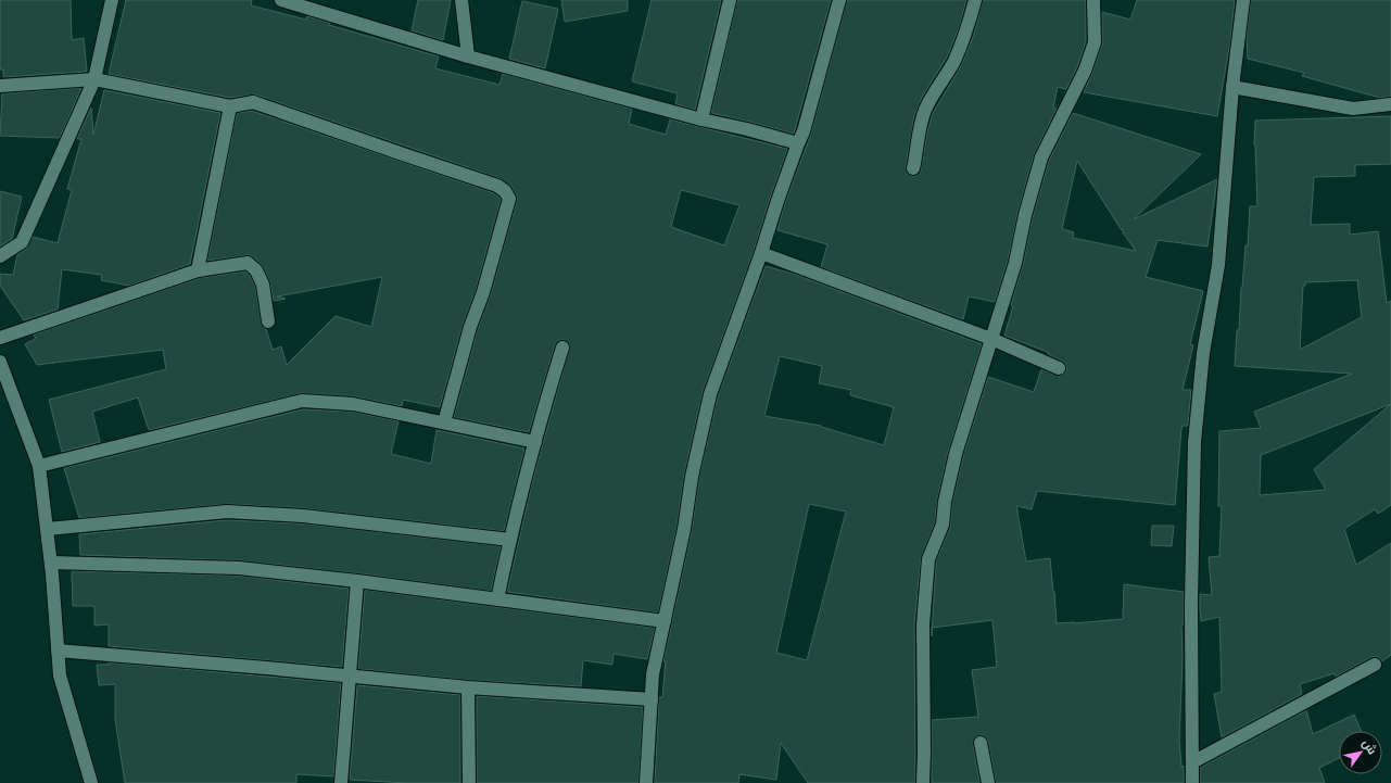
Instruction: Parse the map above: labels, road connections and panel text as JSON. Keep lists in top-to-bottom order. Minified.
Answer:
{"north":"top right"}
